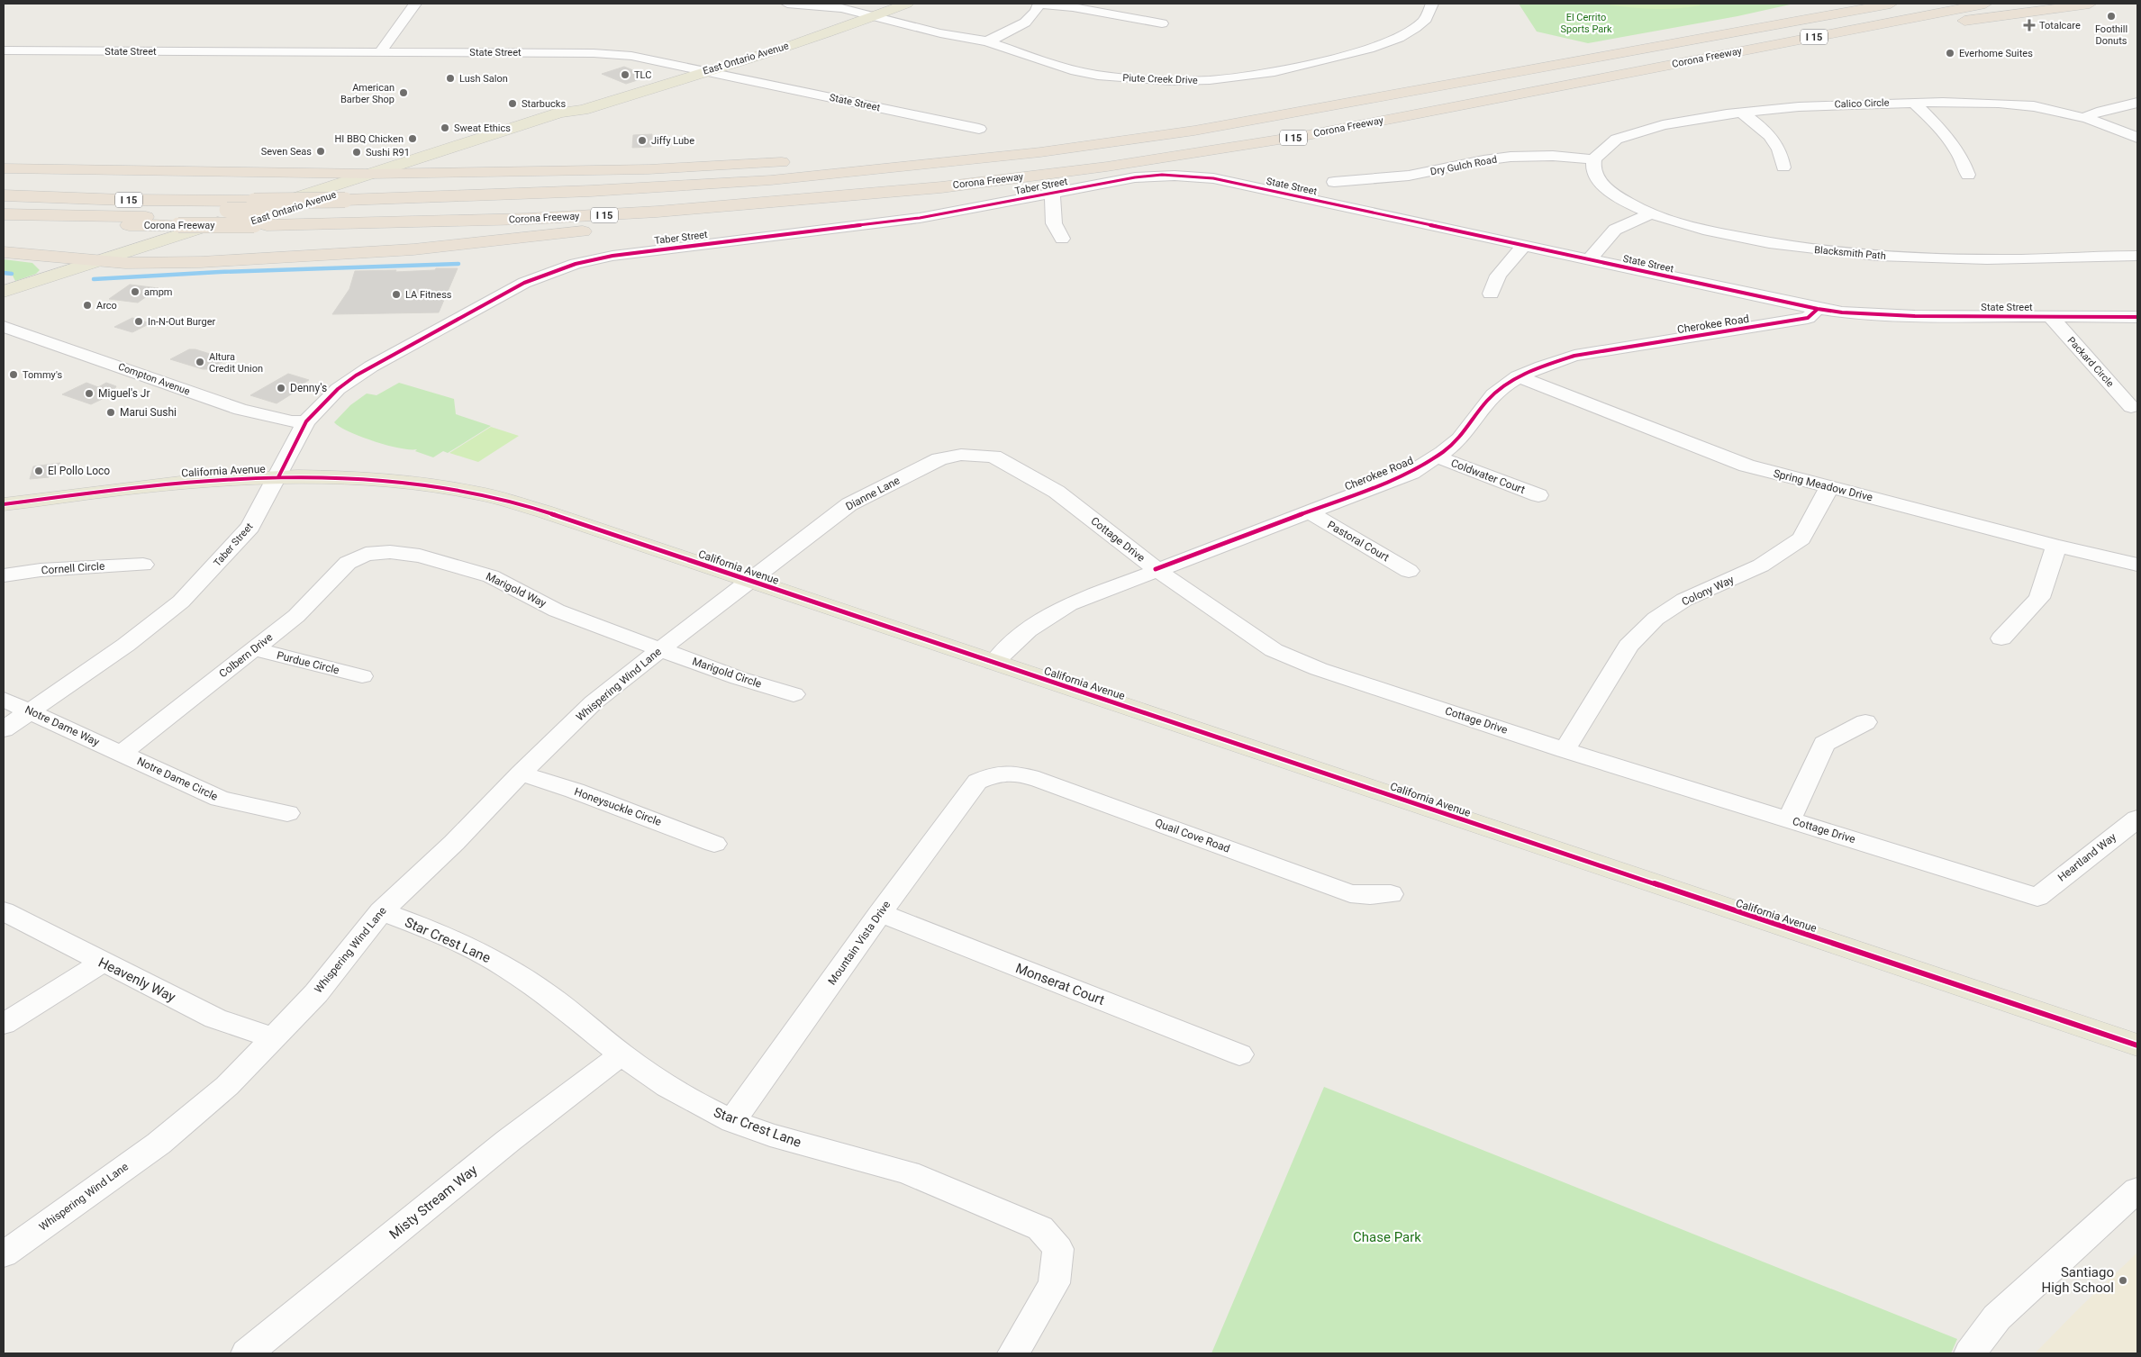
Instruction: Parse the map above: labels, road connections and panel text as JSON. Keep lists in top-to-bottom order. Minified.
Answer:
{"streets":{"highway":["I 15","Corona Freeway"],"main road":["East Ontario Avenue","California Avenue"],"street":["State Street","Piute Creek Drive","Calico Circle","Dry Gulch Road","Taber Street","Blacksmith Path","Cherokee Road","Packard Circle","Compton Avenue","Coldwater Court","Spring Meadow Drive","Dianne Lane","Cottage Drive","Pastoral Court","Cornell Circle","Marigold Way","Colony Way","Colbern Drive","Purdue Circle","Marigold Circle","Whispering Wind Lane","Notre Dame Way","Notre Dame Circle","Honeysuckle Circle","Quail Cove Road","Heartland Way","Star Crest Lane","Mountain Vista Drive","Heavenly Way","Monserat Court","Misty Stream Way"]},"crossings":[["State Street","East Ontario Avenue"],["State Street","Taber Street"],["State Street","Cherokee Road"],["State Street","Packard Circle"],["East Ontario Avenue","Piute Creek Drive"],["Calico Circle","Dry Gulch Road"],["Calico Circle","Blacksmith Path"],["Dry Gulch Road","Blacksmith Path"],["Taber Street","Compton Avenue"],["Taber Street","California Avenue"],["Taber Street","Notre Dame Way"],["Cherokee Road","California Avenue"],["Cherokee Road","Coldwater Court"],["Cherokee Road","Spring Meadow Drive"],["Cherokee Road","Cottage Drive"],["Cherokee Road","Pastoral Court"],["California Avenue","Dianne Lane"],["California Avenue","Whispering Wind Lane"],["Spring Meadow Drive","Colony Way"],["Dianne Lane","Cottage Drive"],["Dianne Lane","Whispering Wind Lane"],["Cottage Drive","Colony Way"],["Cottage Drive","Heartland Way"],["Marigold Way","Colbern Drive"],["Marigold Way","Marigold Circle"],["Marigold Way","Whispering Wind Lane"],["Colbern Drive","Purdue Circle"],["Colbern Drive","Notre Dame Way"],["Colbern Drive","Notre Dame Circle"],["Marigold Circle","Whispering Wind Lane"],["Whispering Wind Lane","Honeysuckle Circle"],["Whispering Wind Lane","Star Crest Lane"],["Whispering Wind Lane","Heavenly Way"],["Notre Dame Way","Notre Dame Circle"],["Quail Cove Road","Mountain Vista Drive"],["Star Crest Lane","Mountain Vista Drive"],["Star Crest Lane","Misty Stream Way"],["Mountain Vista Drive","Monserat Court"]],"parks":["El Cerrito Sports Park","Chase Park"],"places":{"other":["Foothill Donuts","Everhome Suites","TLC","Lush Salon","American Barber Shop","Starbucks","Sweat Ethics","HI BBQ Chicken","Jiffy Lube","Seven Seas","Sushi R91","ampm","LA Fitness","Arco","In-N-Out Burger","Altura Credit Union","Tommy's","Denny's","Miguel's Jr","Marui Sushi","El Pollo Loco","Santiago High School"],"health":["Totalcare"]}}
